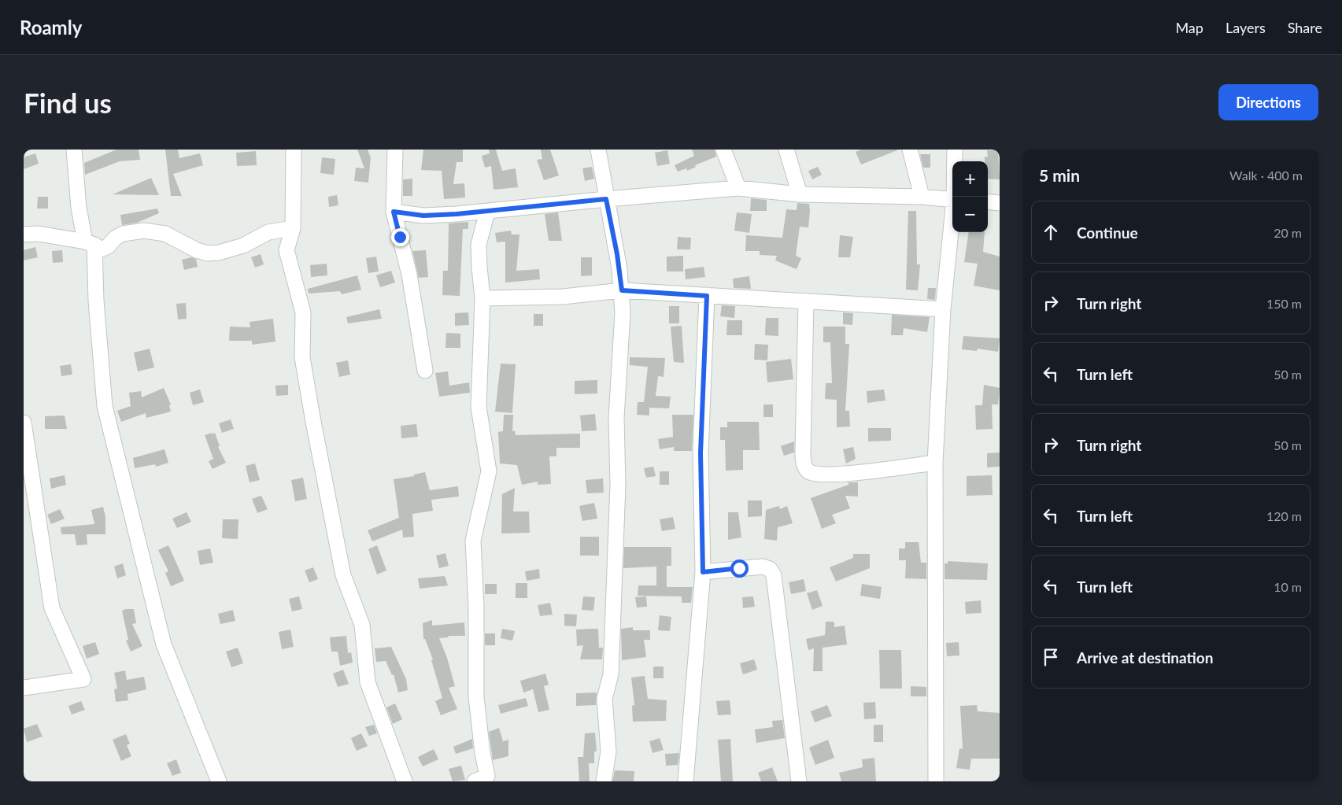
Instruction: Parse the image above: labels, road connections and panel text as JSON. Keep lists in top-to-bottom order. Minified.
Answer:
{"page":{"header":"Roamly","nav":["Map","Layers","Share"],"buttons":"Directions","title":"Find us","heading":["5 min","Walk · 400 m"],"map_buttons":["+","−"],"list":[["Continue","20 m"],["Turn right","150 m"],["Turn left","50 m"],["Turn right","50 m"],["Turn left","120 m"],["Turn left","10 m"],"Arrive at destination"]}}
